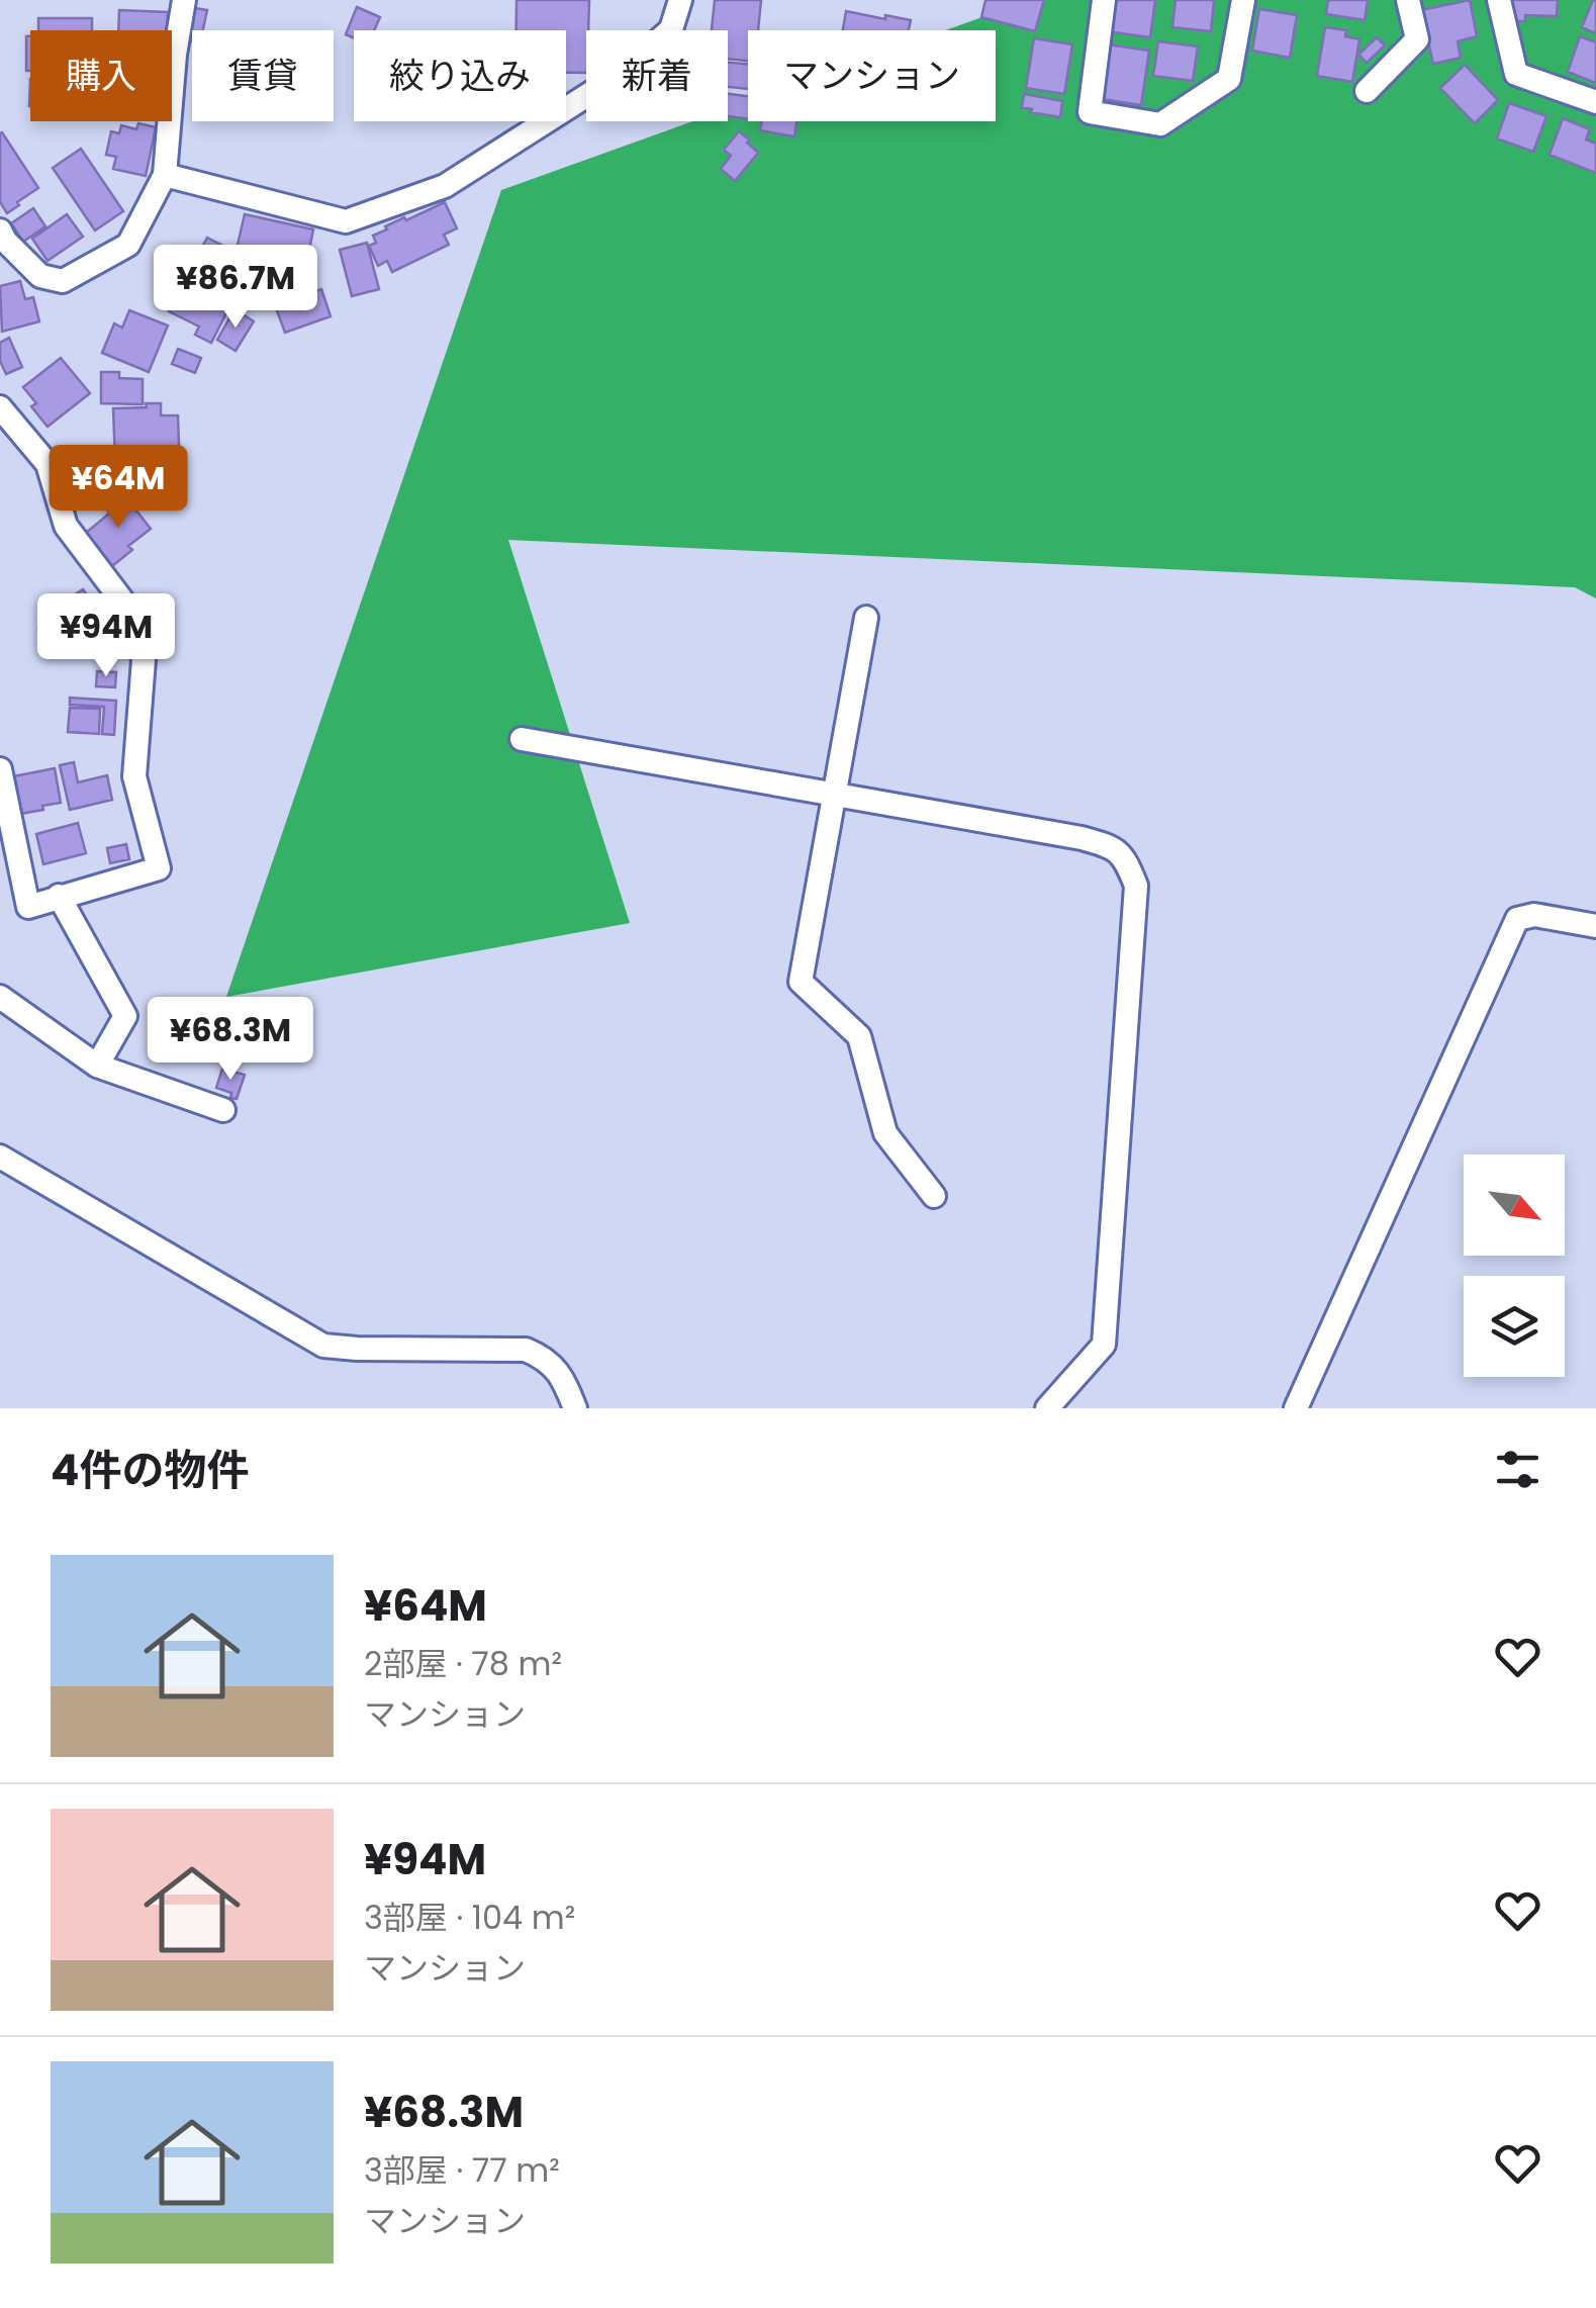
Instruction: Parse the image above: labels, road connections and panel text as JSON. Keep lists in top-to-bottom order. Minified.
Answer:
{"north":"bottom right","page":{"chip":["購入","賃貸","絞り込み","新着","マンション"],"price":["¥86.7M","¥64M","¥94M","¥68.3M"],"heading":"4件の物件","list":[{"name":"¥64M","note":"2部屋 · 78 m² · マンション"},{"name":"¥94M","note":"3部屋 · 104 m² · マンション"},{"name":"¥68.3M","note":"3部屋 · 77 m² · マンション"}]}}
